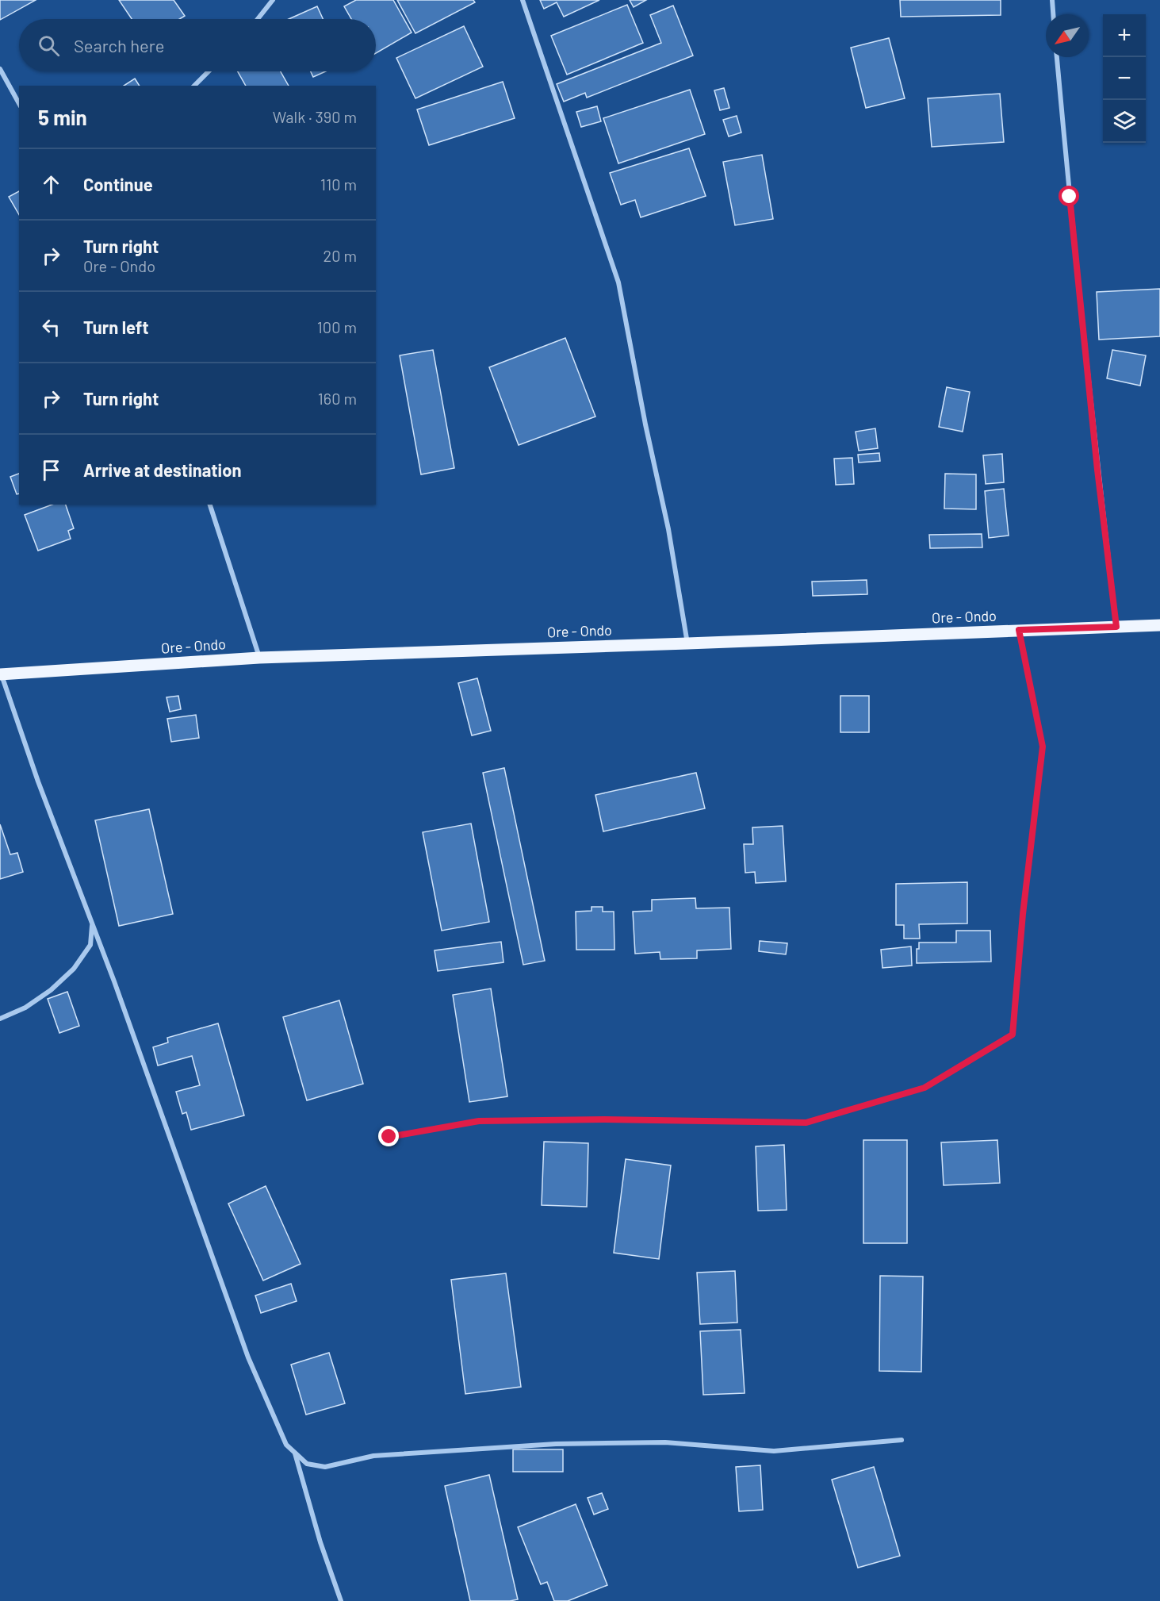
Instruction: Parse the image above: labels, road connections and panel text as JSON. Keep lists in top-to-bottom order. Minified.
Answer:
{"streets":{"main road":["Ore - Ondo"]},"north":"bottom left","page":{"map_buttons":["+","−"],"search":"Search here","heading":["5 min","Walk · 390 m"],"list":[["Continue","110 m"],["Turn right","Ore - Ondo","20 m"],["Turn left","100 m"],["Turn right","160 m"],"Arrive at destination"]}}
